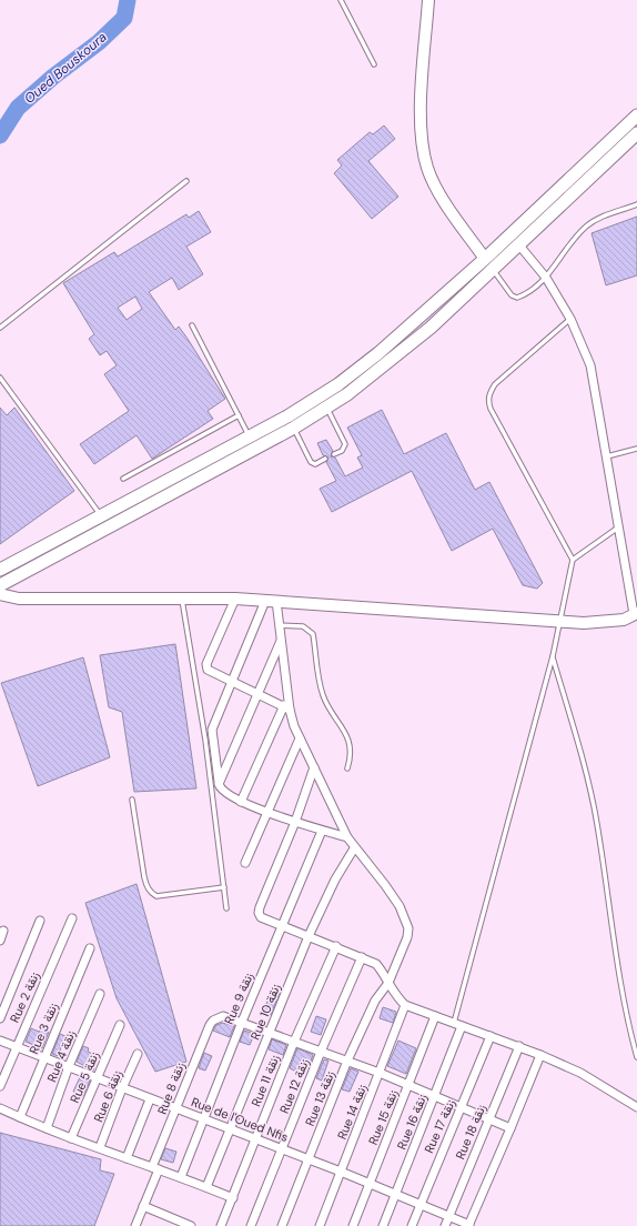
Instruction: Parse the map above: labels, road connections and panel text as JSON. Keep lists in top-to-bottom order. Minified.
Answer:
{"streets":{"street":["Rue 2 زنقة","Rue 9 زنقة","Rue 10 زنقة","Rue 3 زنقة","Rue 4 زنقة","Rue 5 زنقة","Rue 11 زنقة","Rue 12 زنقة","Rue 8 زنقة","Rue 6 زنقة","Rue 13 زنقة","Rue 14 زنقة","Rue 15 زنقة","Rue de l'Oued Nfis","Rue 16 زنقة","Rue 17 زنقة","Rue 18 زنقة"]},"crossings":[["Rue 2 زنقة","Rue de l'Oued Nfis"],["Rue 9 زنقة","Rue 8 زنقة"],["Rue 9 زنقة","Rue de l'Oued Nfis"],["Rue 10 زنقة","Rue 13 زنقة"],["Rue 10 زنقة","Rue de l'Oued Nfis"],["Rue 3 زنقة","Rue de l'Oued Nfis"],["Rue 4 زنقة","Rue de l'Oued Nfis"],["Rue 5 زنقة","Rue de l'Oued Nfis"],["Rue 11 زنقة","Rue de l'Oued Nfis"],["Rue 12 زنقة","Rue de l'Oued Nfis"],["Rue 8 زنقة","Rue de l'Oued Nfis"],["Rue 6 زنقة","Rue de l'Oued Nfis"],["Rue 13 زنقة","Rue de l'Oued Nfis"],["Rue 14 زنقة","Rue de l'Oued Nfis"],["Rue 15 زنقة","Rue de l'Oued Nfis"],["Rue de l'Oued Nfis","Rue 16 زنقة"],["Rue de l'Oued Nfis","Rue 17 زنقة"],["Rue de l'Oued Nfis","Rue 18 زنقة"]],"water":["Oued Bouskoura"]}
